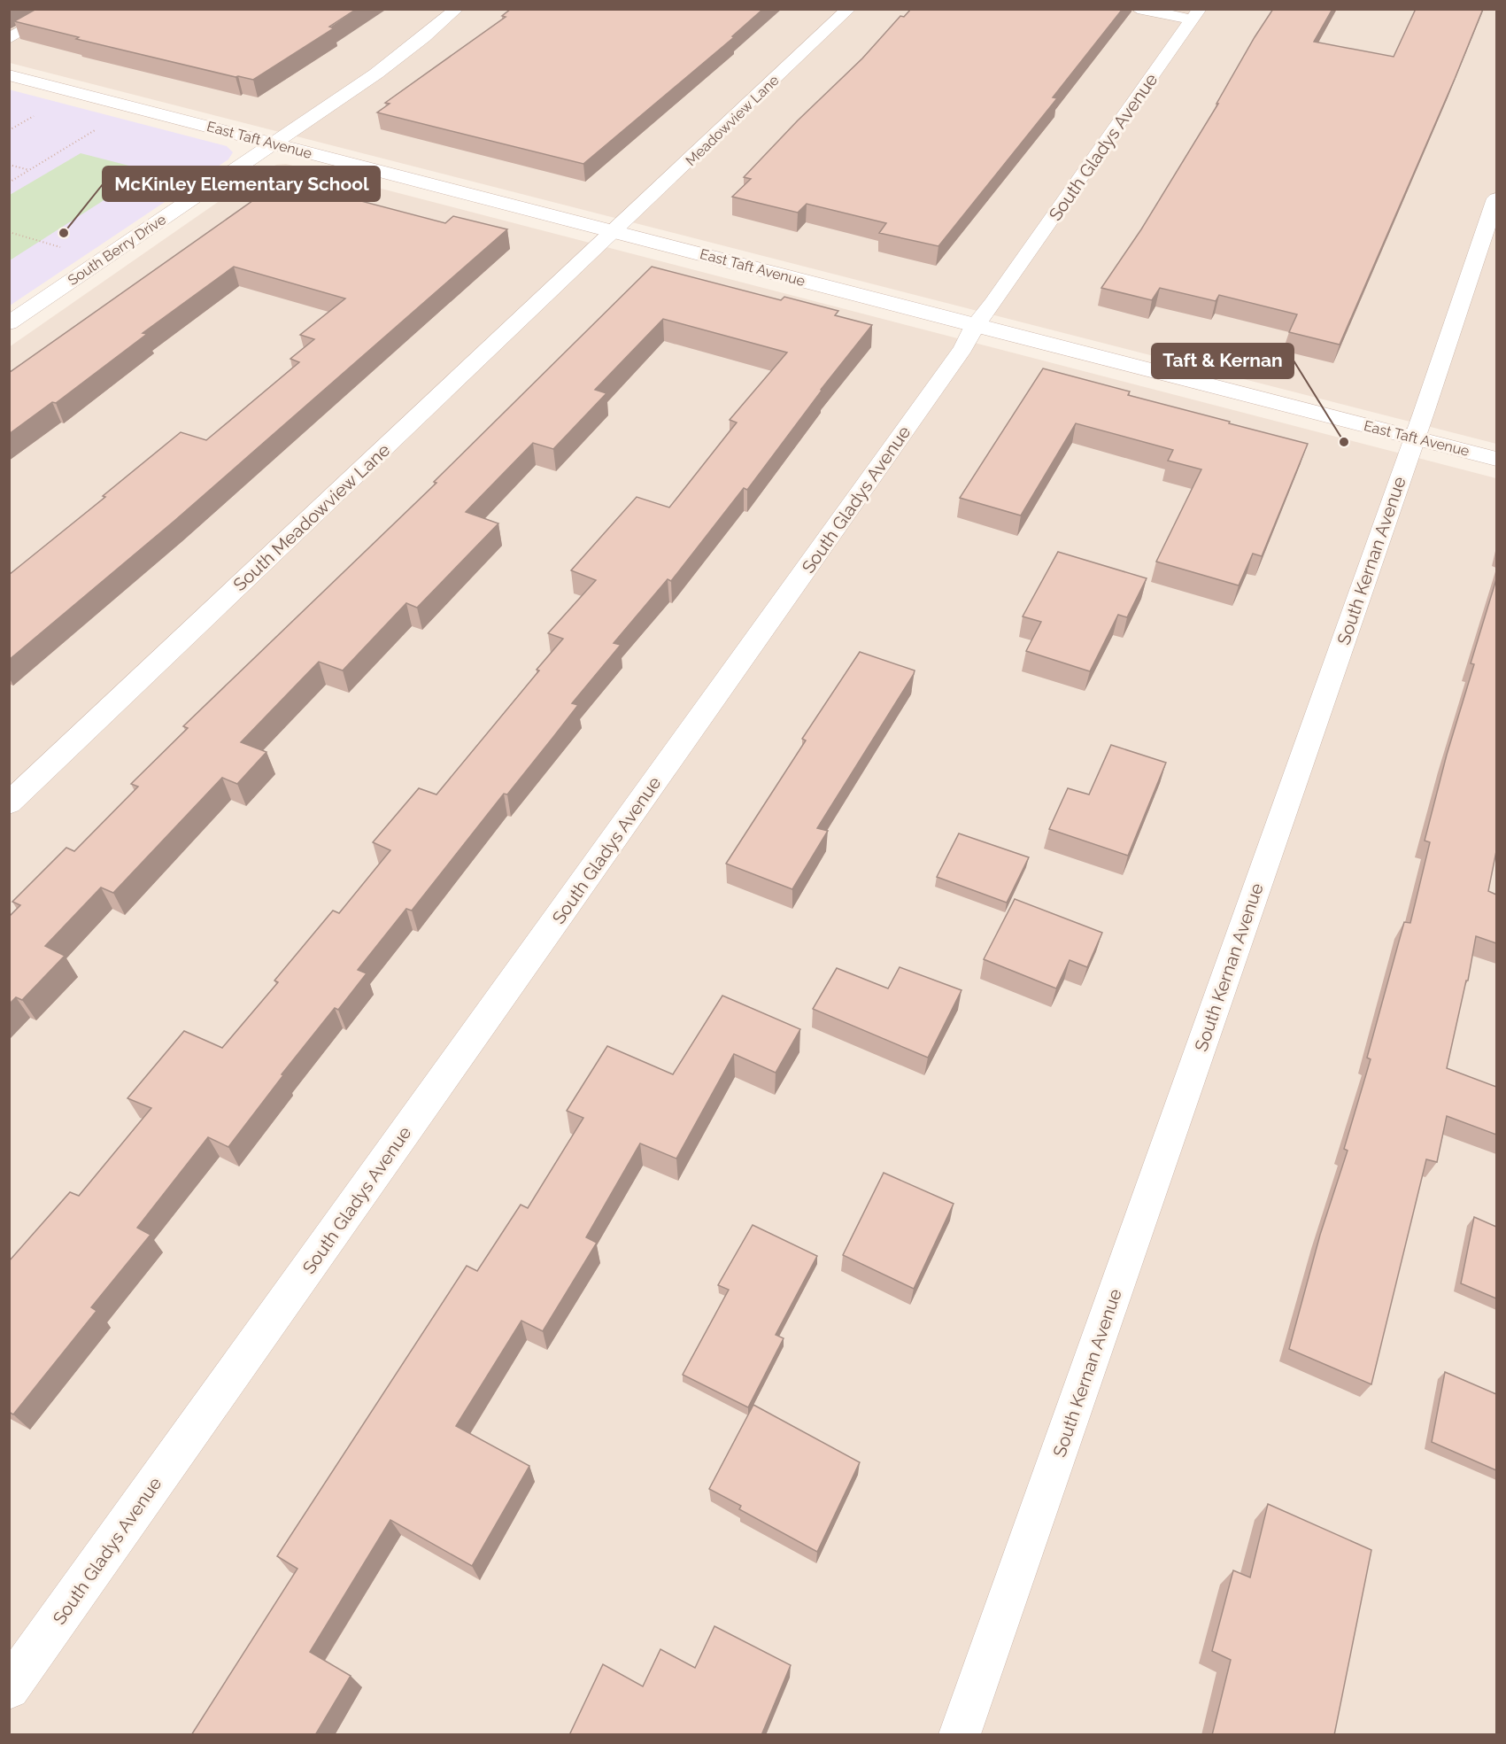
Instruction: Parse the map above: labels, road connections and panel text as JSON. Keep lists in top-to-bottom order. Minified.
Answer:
{"streets":{"street":["Meadowview Lane","East Taft Avenue","South Gladys Avenue","South Berry Drive","South Meadowview Lane","South Kernan Avenue"]},"crossings":[["Meadowview Lane","East Taft Avenue"],["Meadowview Lane","South Meadowview Lane"],["East Taft Avenue","South Gladys Avenue"],["East Taft Avenue","South Berry Drive"],["East Taft Avenue","South Meadowview Lane"],["East Taft Avenue","South Kernan Avenue"]],"places":["McKinley Elementary School","Taft & Kernan"]}
